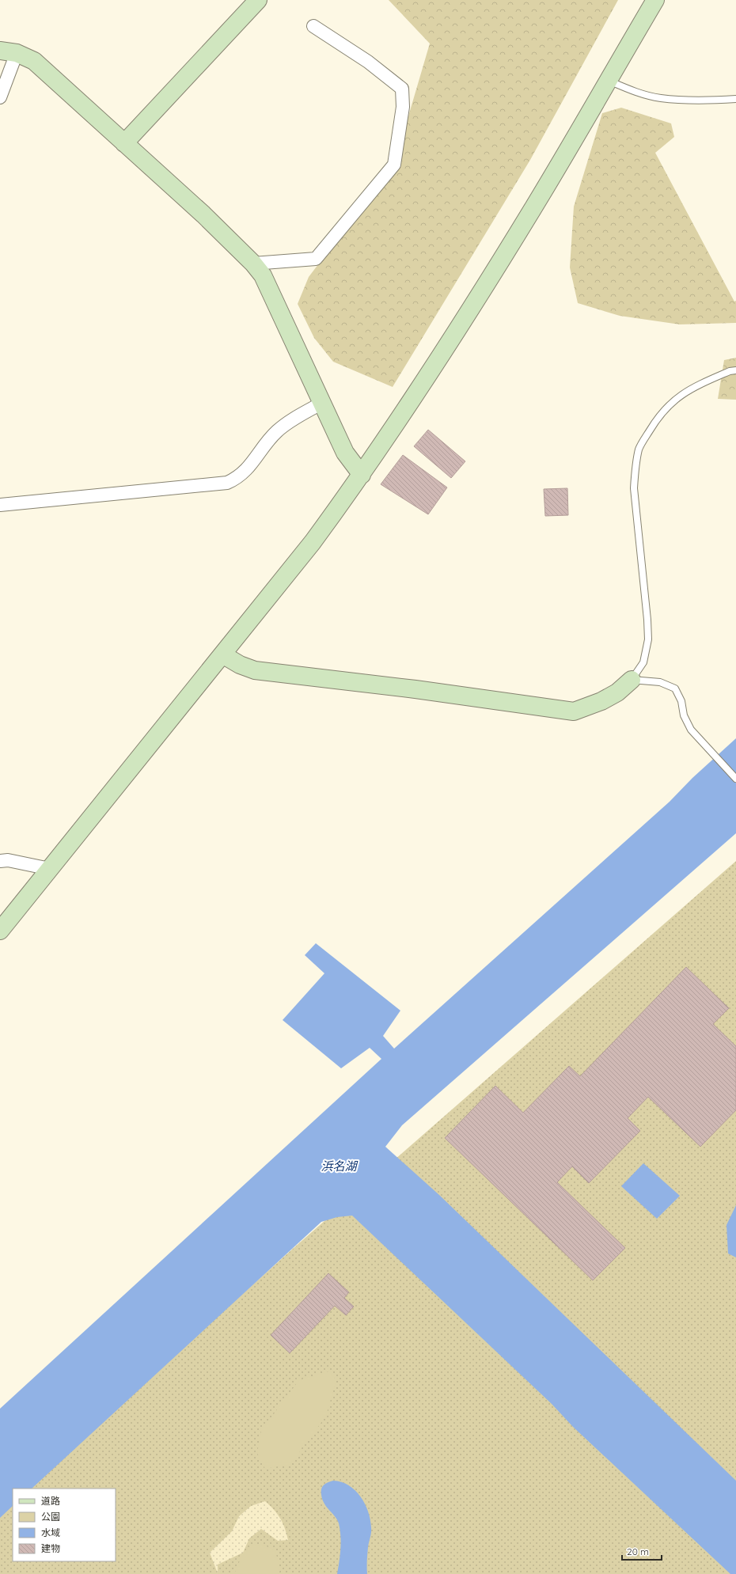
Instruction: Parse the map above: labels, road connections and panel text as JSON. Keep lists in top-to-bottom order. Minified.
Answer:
{"water":["浜名湖"],"legend":["道路","公園","水域","建物"],"scale_bar":"20 m"}
